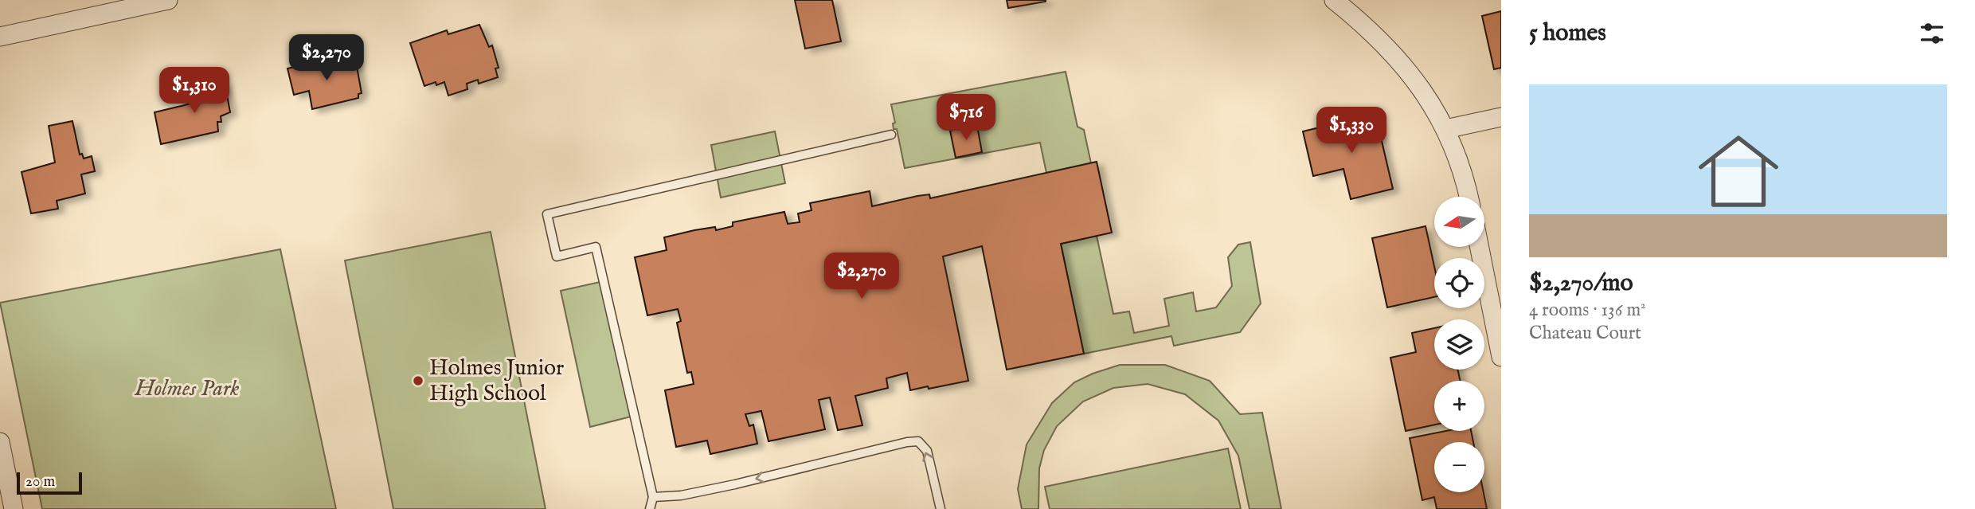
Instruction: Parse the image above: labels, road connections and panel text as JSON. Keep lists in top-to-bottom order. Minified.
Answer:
{"parks":["Holmes Park"],"places":["Holmes Junior High School"],"scale_bar":"20 m","north":"left","page":{"heading":"5 homes","price":["$2,270","$1,310","$716","$1,330","$2,270"],"list":[{"name":"$2,270/mo","note":"4 rooms · 136 m² · Chateau Court"}],"map_buttons":["+","−"],"scale":"20 m"}}
